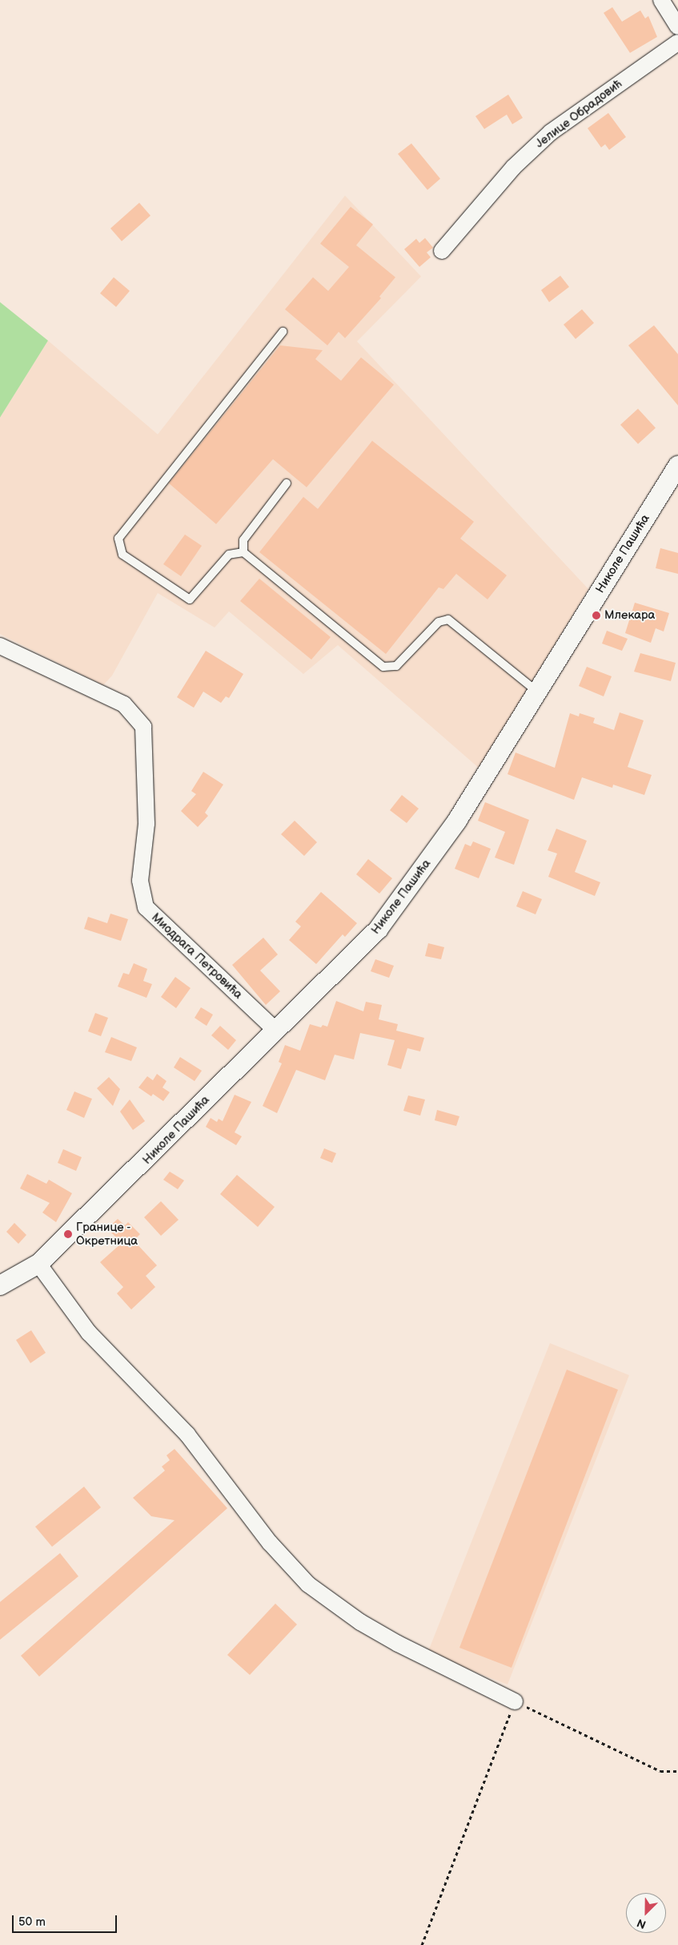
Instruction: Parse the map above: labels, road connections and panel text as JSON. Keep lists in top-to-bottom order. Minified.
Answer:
{"streets":{"street":["Јелице Обрадовић","Николе Пашића","Миодрага Петровића"]},"crossings":[["Николе Пашића","Миодрага Петровића"]],"places":["Млекара","Границе - Окретница"],"scale_bar":"50 m","north":"bottom left"}
